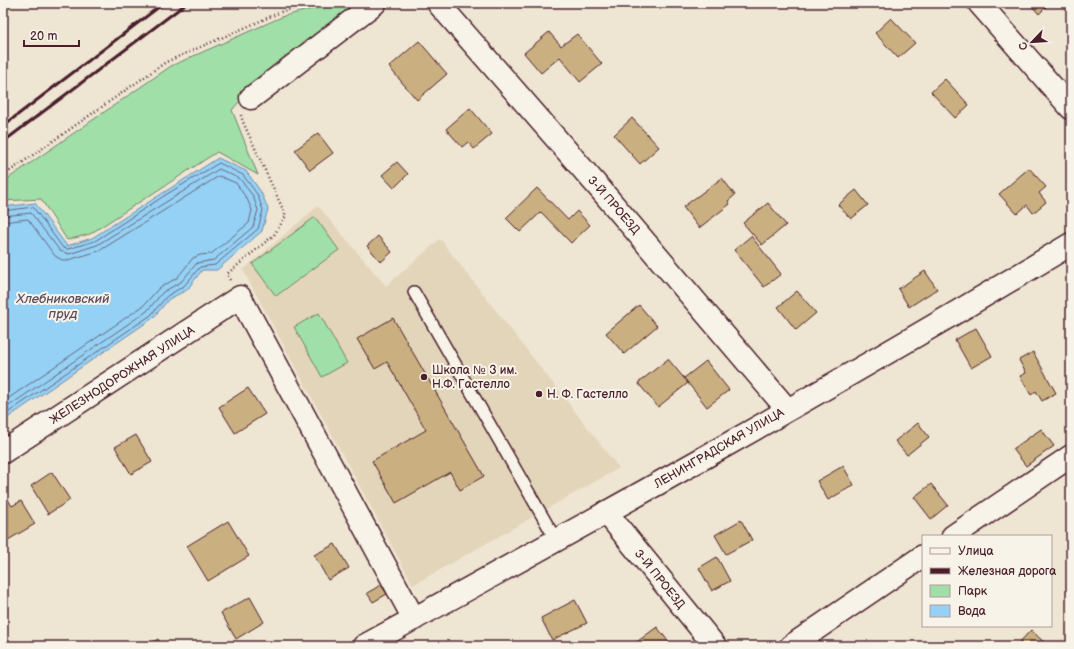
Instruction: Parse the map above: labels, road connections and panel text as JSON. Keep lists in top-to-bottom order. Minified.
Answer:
{"streets":{"street":["3-Й ПРОЕЗД","ЖЕЛЕЗНОДОРОЖНАЯ УЛИЦА","ЛЕНИНГРАДСКАЯ УЛИЦА"]},"crossings":[["3-Й ПРОЕЗД","ЛЕНИНГРАДСКАЯ УЛИЦА"]],"water":["Хлебниковский пруд"],"places":["Школа № 3 им. Н.Ф. Гастелло","Н. Ф. Гастелло"],"legend":["Улица","Железная дорога","Парк","Вода"],"scale_bar":"20 m","north":"bottom left"}
